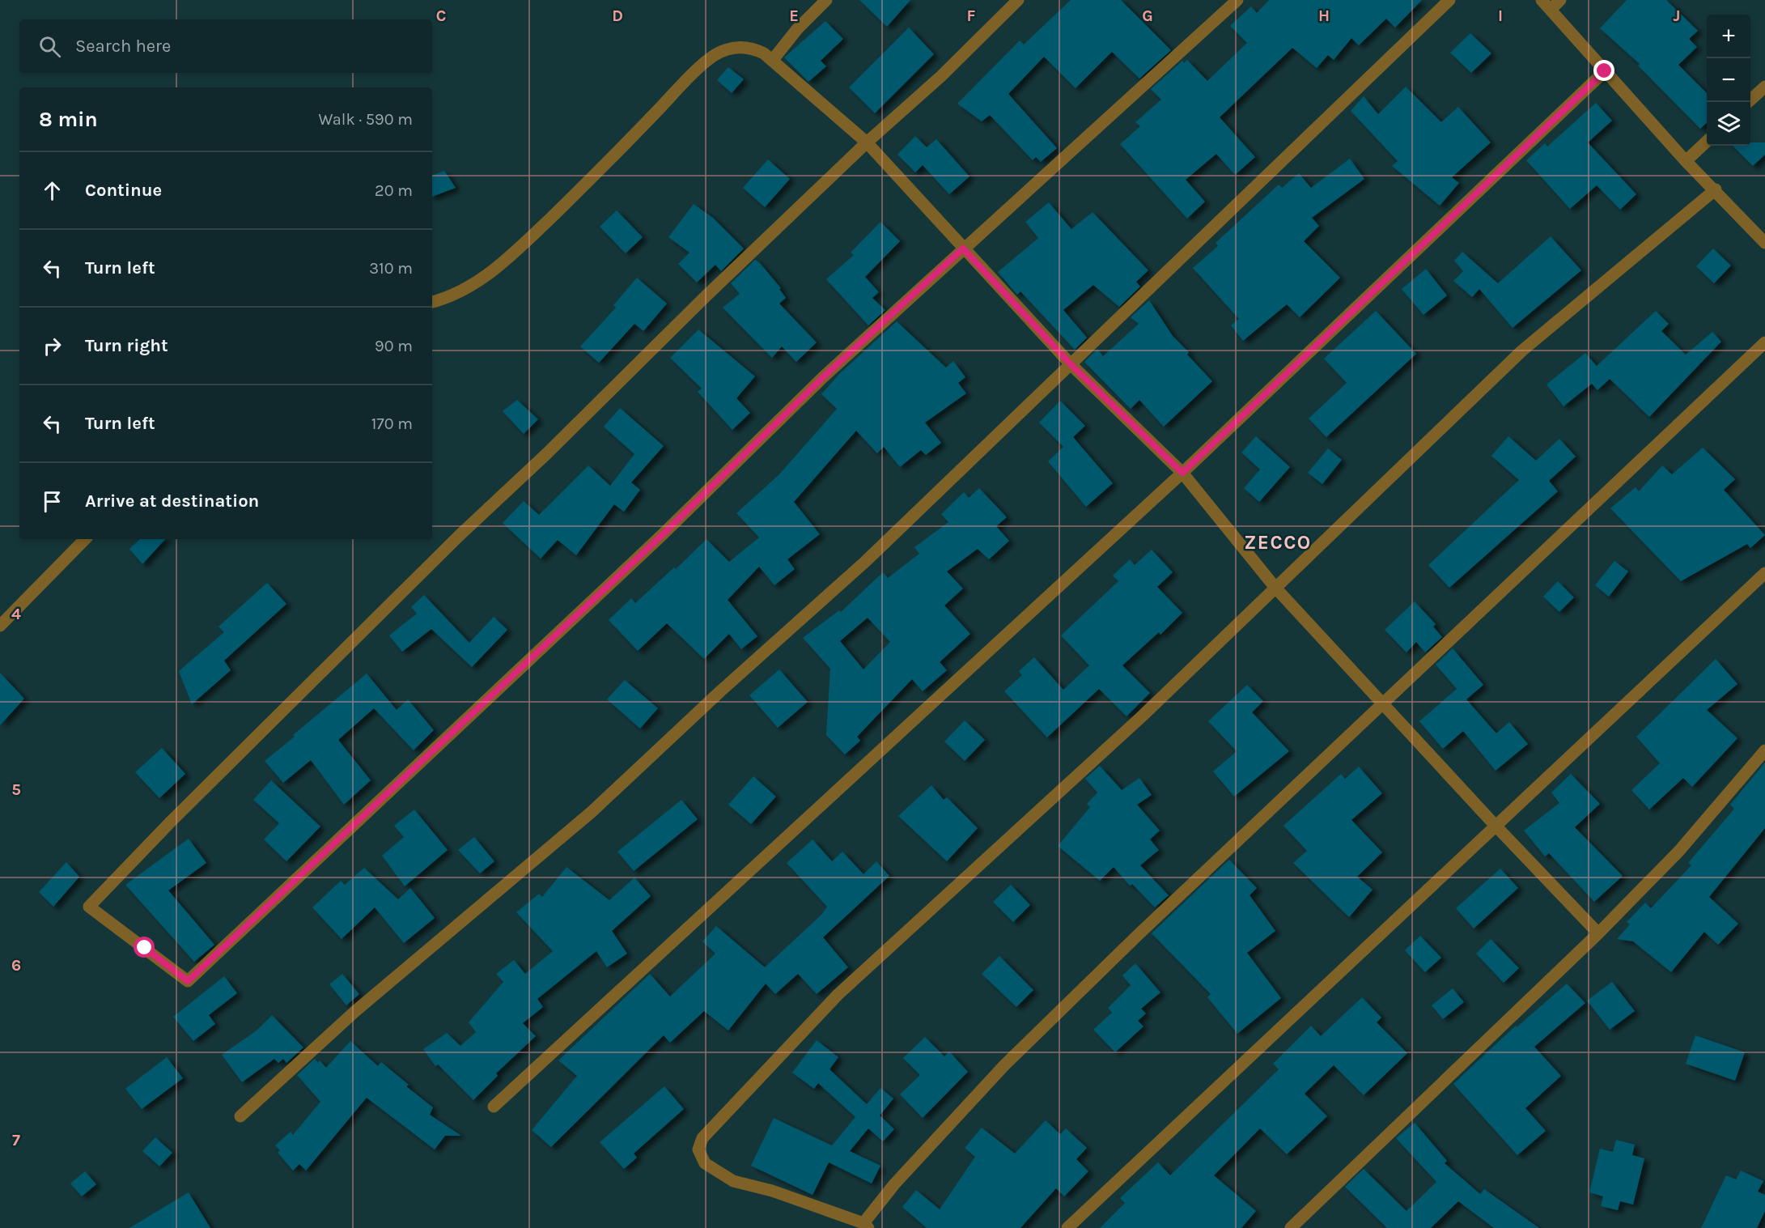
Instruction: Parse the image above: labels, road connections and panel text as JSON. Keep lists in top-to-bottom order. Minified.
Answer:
{"districts":["ZECCO"],"page":{"map_buttons":["+","−"],"search":"Search here","heading":["8 min","Walk · 590 m"],"list":[["Continue","20 m"],["Turn left","310 m"],["Turn right","90 m"],["Turn left","170 m"],"Arrive at destination"]},"grid":{"columns":["C","D","E","F","G","H","I","J"],"rows":["4","5","6","7"]}}
